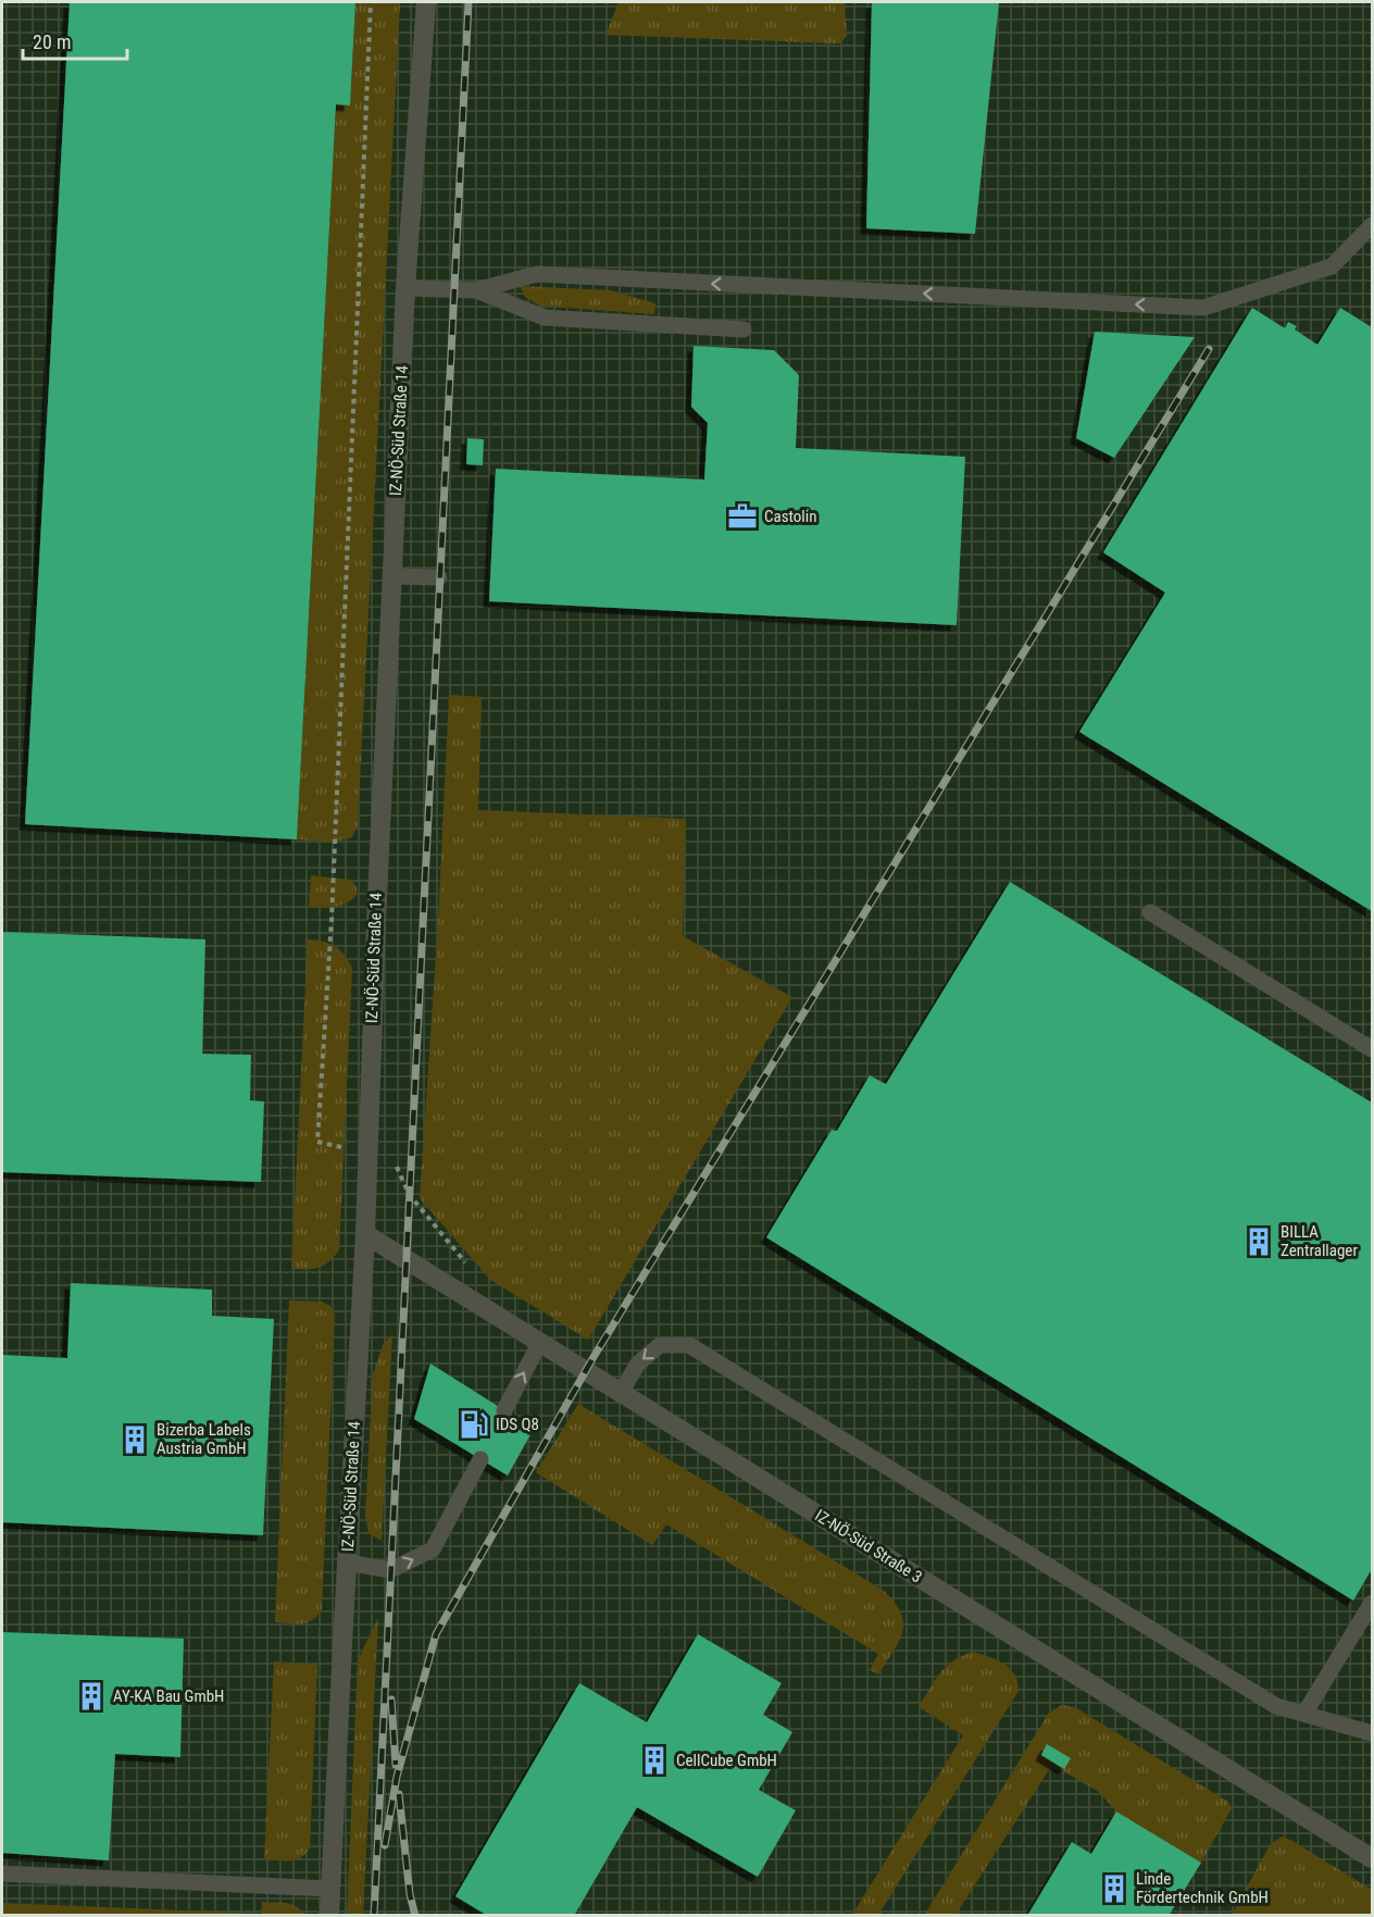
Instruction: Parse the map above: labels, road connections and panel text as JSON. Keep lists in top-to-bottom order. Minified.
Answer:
{"streets":{"street":["IZ-NÖ-Süd Straße 14","IZ-NÖ-Süd Straße 3"]},"crossings":[["IZ-NÖ-Süd Straße 14","IZ-NÖ-Süd Straße 3"]],"places":{"office":["Castolin"],"building":["BILLA Zentrallager","Bizerba Labels Austria GmbH","AY-KA Bau GmbH","CellCube GmbH","Linde Fördertechnik GmbH"],"fuel station":["IDS Q8"]},"scale_bar":"20 m"}
